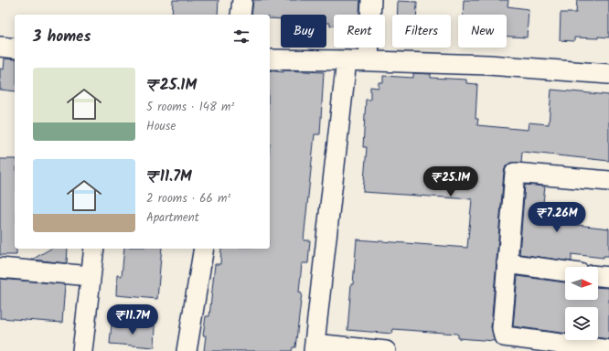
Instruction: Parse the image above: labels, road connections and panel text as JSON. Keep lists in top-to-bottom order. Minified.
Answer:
{"north":"right","page":{"chip":["Buy","Rent","Filters","New"],"heading":"3 homes","list":[{"name":"₹25.1M","note":"5 rooms · 148 m² · House"},{"name":"₹11.7M","note":"2 rooms · 66 m² · Apartment"}],"price":["₹25.1M","₹7.26M","₹11.7M"]}}
